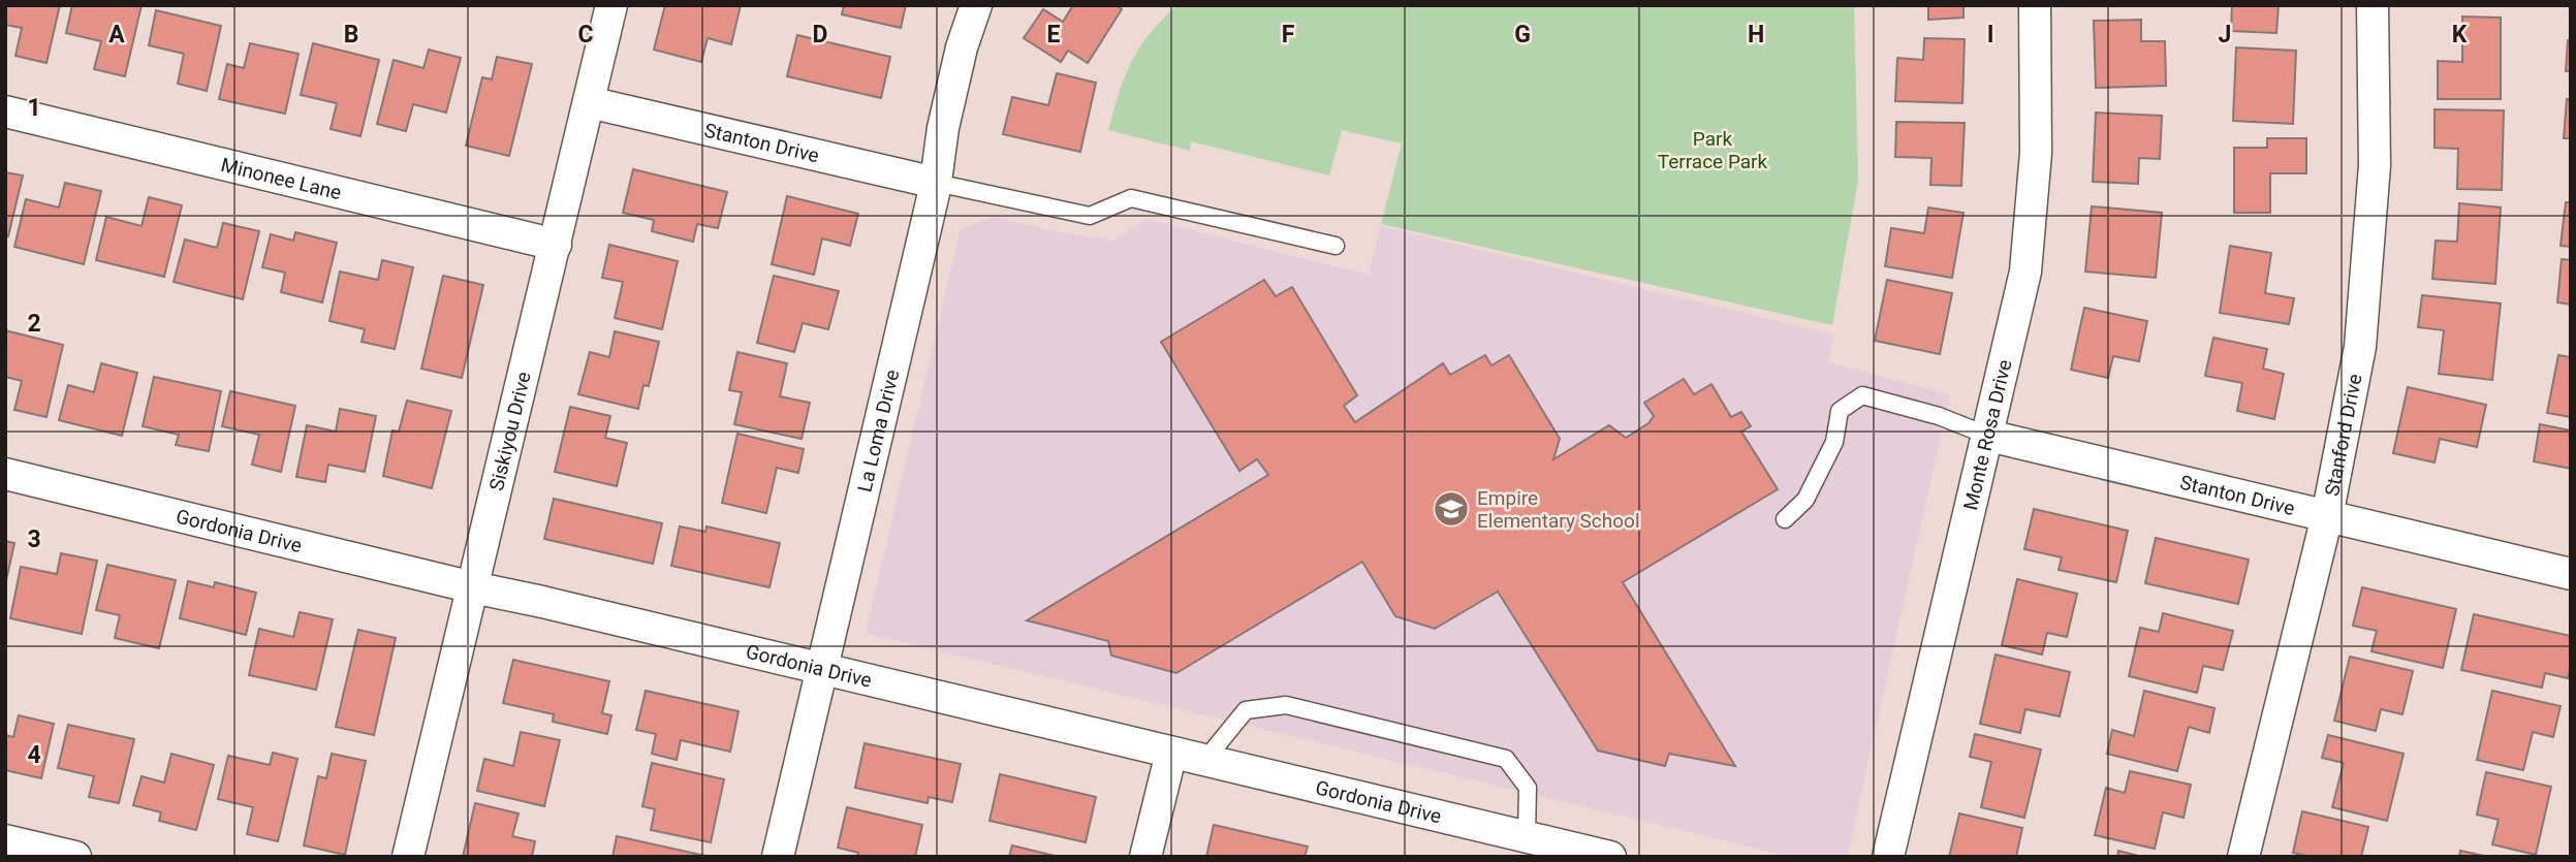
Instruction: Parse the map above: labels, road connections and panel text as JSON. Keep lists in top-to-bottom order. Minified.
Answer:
{"streets":{"street":["Stanton Drive","Minonee Lane","La Loma Drive","Siskiyou Drive","Monte Rosa Drive","Stanford Drive","Gordonia Drive"]},"crossings":[["Stanton Drive","La Loma Drive"],["Stanton Drive","Siskiyou Drive"],["Stanton Drive","Monte Rosa Drive"],["Stanton Drive","Stanford Drive"],["Minonee Lane","Siskiyou Drive"],["La Loma Drive","Gordonia Drive"],["Siskiyou Drive","Gordonia Drive"]],"parks":["Park Terrace Park"],"places":{"school or university":["Empire Elementary School"]},"grid":{"columns":["A","B","C","D","E","F","G","H","I","J","K"],"rows":["1","2","3","4"]}}
